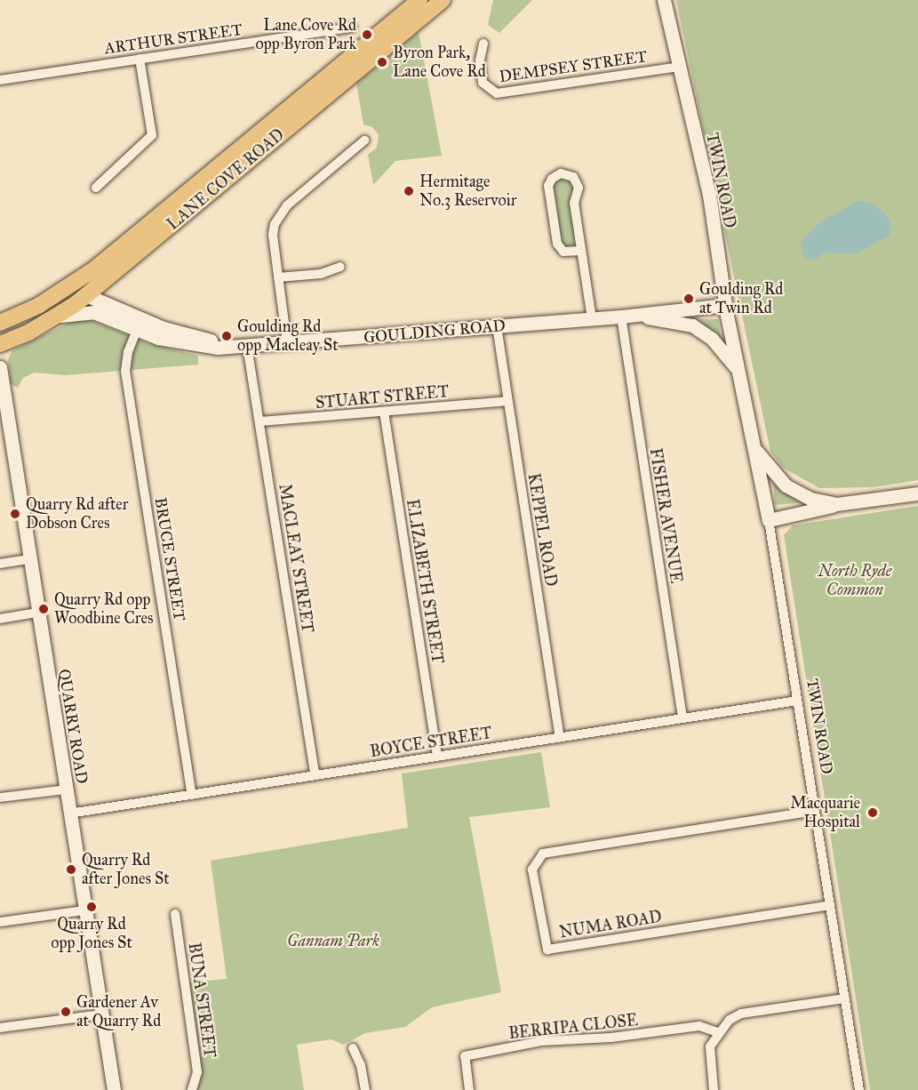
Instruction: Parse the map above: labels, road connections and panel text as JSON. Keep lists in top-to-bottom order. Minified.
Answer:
{"streets":{"highway":["LANE COVE ROAD"],"main road":["TWIN ROAD","GOULDING ROAD","QUARRY ROAD"],"street":["ARTHUR STREET","DEMPSEY STREET","STUART STREET","FISHER AVENUE","KEPPEL ROAD","MACLEAY STREET","BRUCE STREET","ELIZABETH STREET","BOYCE STREET","NUMA ROAD","BUNA STREET","BERRIPA CLOSE"]},"crossings":[["DEMPSEY STREET","TWIN ROAD"],["LANE COVE ROAD","GOULDING ROAD"],["TWIN ROAD","GOULDING ROAD"],["TWIN ROAD","BOYCE STREET"],["TWIN ROAD","NUMA ROAD"],["GOULDING ROAD","FISHER AVENUE"],["GOULDING ROAD","KEPPEL ROAD"],["GOULDING ROAD","MACLEAY STREET"],["GOULDING ROAD","BRUCE STREET"],["STUART STREET","KEPPEL ROAD"],["STUART STREET","MACLEAY STREET"],["STUART STREET","ELIZABETH STREET"],["FISHER AVENUE","BOYCE STREET"],["KEPPEL ROAD","BOYCE STREET"],["MACLEAY STREET","BOYCE STREET"],["BRUCE STREET","BOYCE STREET"],["ELIZABETH STREET","BOYCE STREET"],["QUARRY ROAD","BOYCE STREET"]],"parks":["North Ryde Common","Gannam Park"],"places":["Lane Cove Rd opp Byron Park","Byron Park, Lane Cove Rd","Hermitage No.3 Reservoir","Goulding Rd at Twin Rd","Goulding Rd opp Macleay St","Quarry Rd after Dobson Cres","Quarry Rd opp Woodbine Cres","Macquarie Hospital","Quarry Rd after Jones St","Quarry Rd opp Jones St","Gardener Av at Quarry Rd"]}
